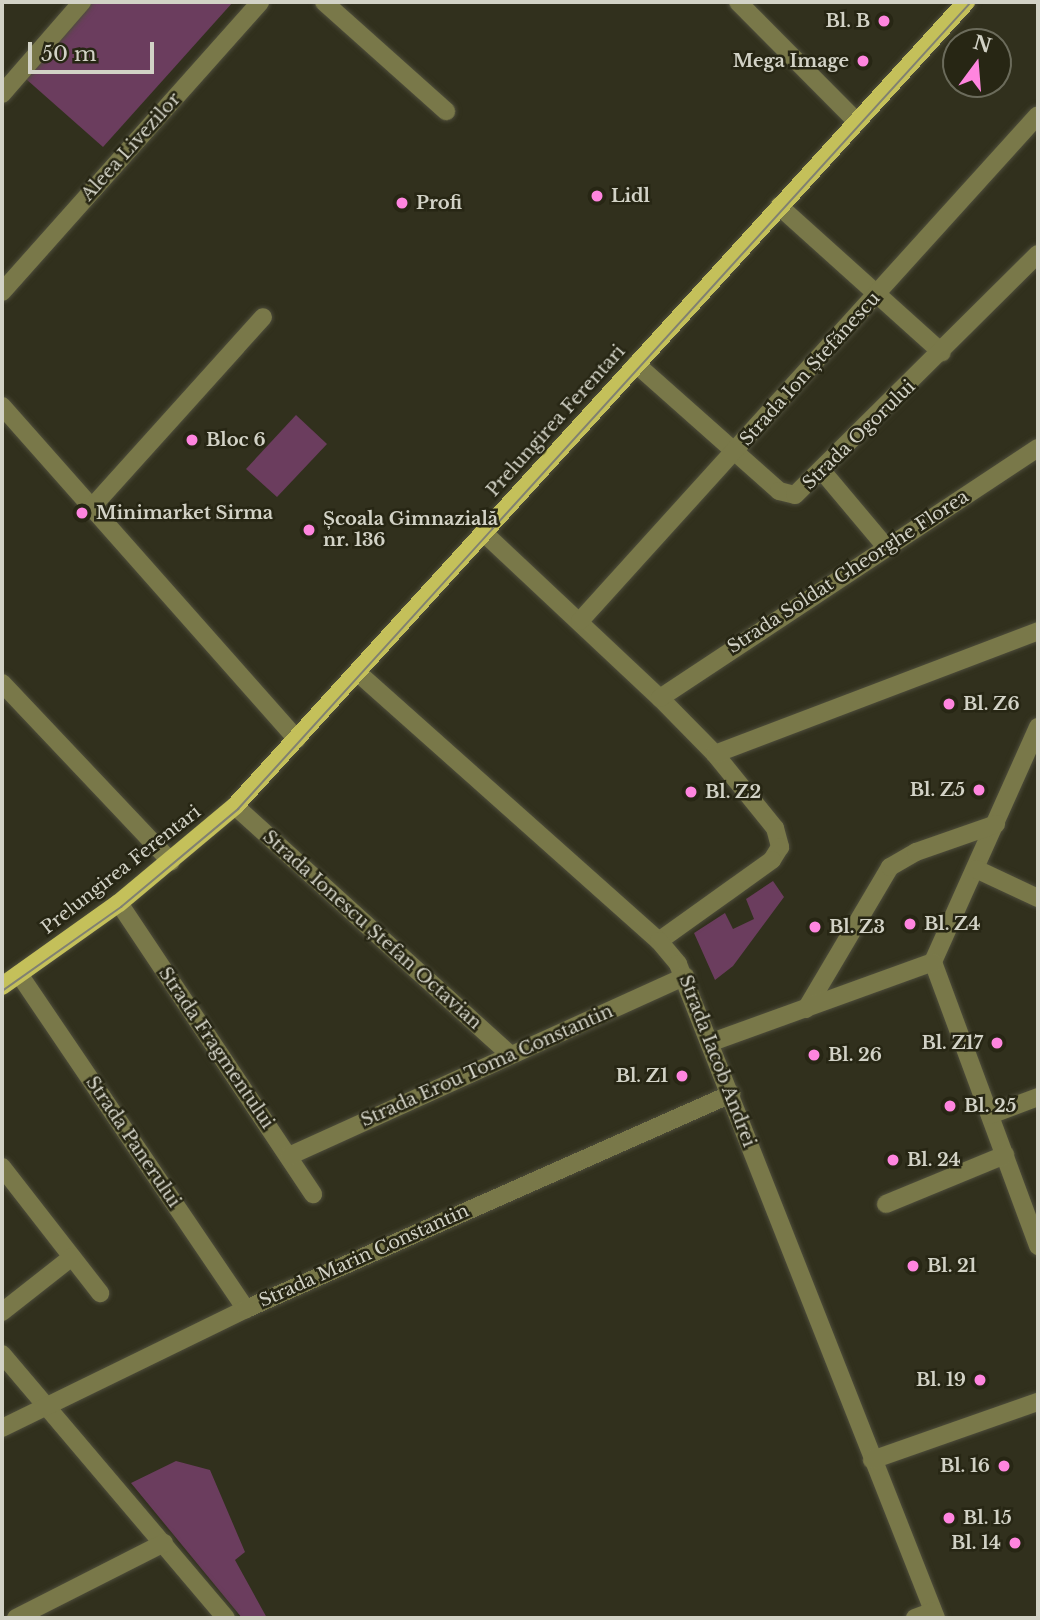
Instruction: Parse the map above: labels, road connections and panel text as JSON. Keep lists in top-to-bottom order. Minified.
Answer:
{"streets":{"main road":["Prelungirea Ferentari"],"street":["Aleea Livezilor","Strada Ion Ștefănescu","Strada Ogorului","Strada Soldat Gheorghe Florea","Strada Ionescu Ștefan Octavian","Strada Fragmentului","Strada Iacob Andrei","Strada Erou Toma Constantin","Strada Panerului","Strada Marin Constantin"]},"crossings":[["Strada Ion Ștefănescu","Strada Ogorului"],["Prelungirea Ferentari","Strada Ogorului"],["Prelungirea Ferentari","Strada Ionescu Ștefan Octavian"],["Prelungirea Ferentari","Strada Fragmentului"],["Prelungirea Ferentari","Strada Panerului"],["Strada Ionescu Ștefan Octavian","Strada Erou Toma Constantin"],["Strada Fragmentului","Strada Erou Toma Constantin"],["Strada Iacob Andrei","Strada Erou Toma Constantin"],["Strada Iacob Andrei","Strada Marin Constantin"],["Strada Panerului","Strada Marin Constantin"]],"places":["Bl. B","Mega Image","Lidl","Profi","Bloc 6","Minimarket Sirma","Școala Gimnazială nr. 136","Bl. Z6","Bl. Z5","Bl. Z2","Bl. Z4","Bl. Z3","Bl. Z17","Bl. 26","Bl. Z1","Bl. 25","Bl. 24","Bl. 21","Bl. 19","Bl. 16","Bl. 15","Bl. 14"],"scale_bar":"50 m","north":"top"}
